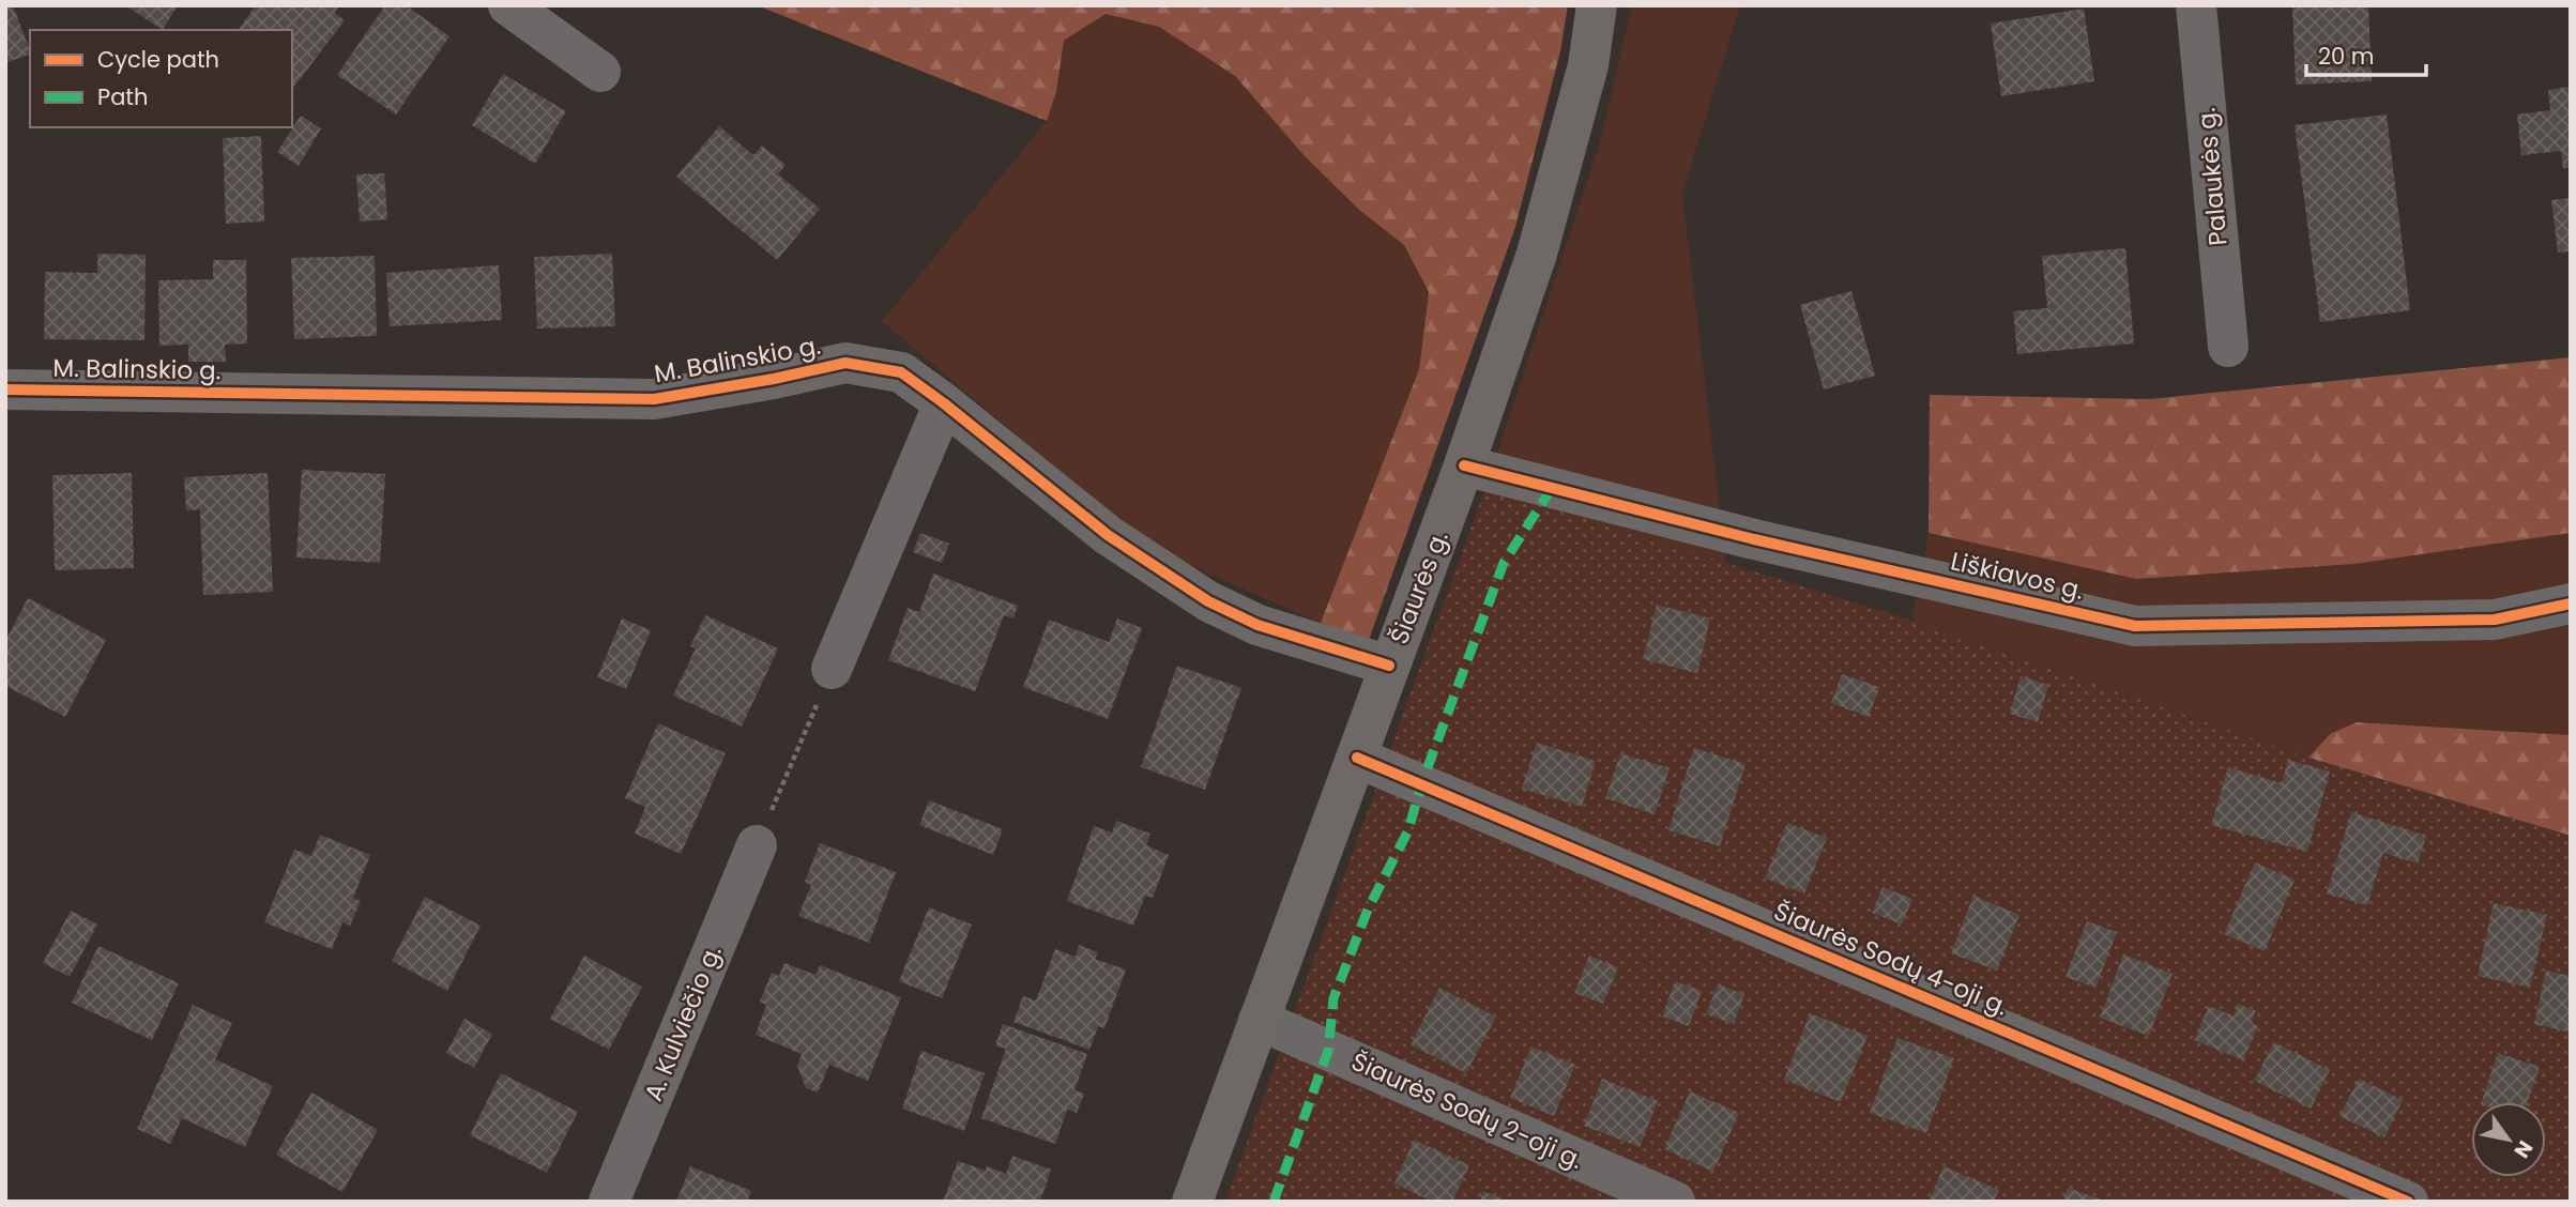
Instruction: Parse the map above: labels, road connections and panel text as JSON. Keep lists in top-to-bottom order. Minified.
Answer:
{"streets":{"main road":["Šiaurės g."],"street":["Palaukės g.","M. Balinskio g.","Liškiavos g.","Šiaurės Sodų 4-oji g.","A. Kulviečio g.","Šiaurės Sodų 2-oji g."]},"crossings":[["M. Balinskio g.","Šiaurės g."],["Liškiavos g.","Šiaurės g."],["Šiaurės g.","Šiaurės Sodų 4-oji g."],["Šiaurės g.","Šiaurės Sodų 2-oji g."]],"legend":["Cycle path","Path"],"scale_bar":"20 m","north":"bottom right"}
